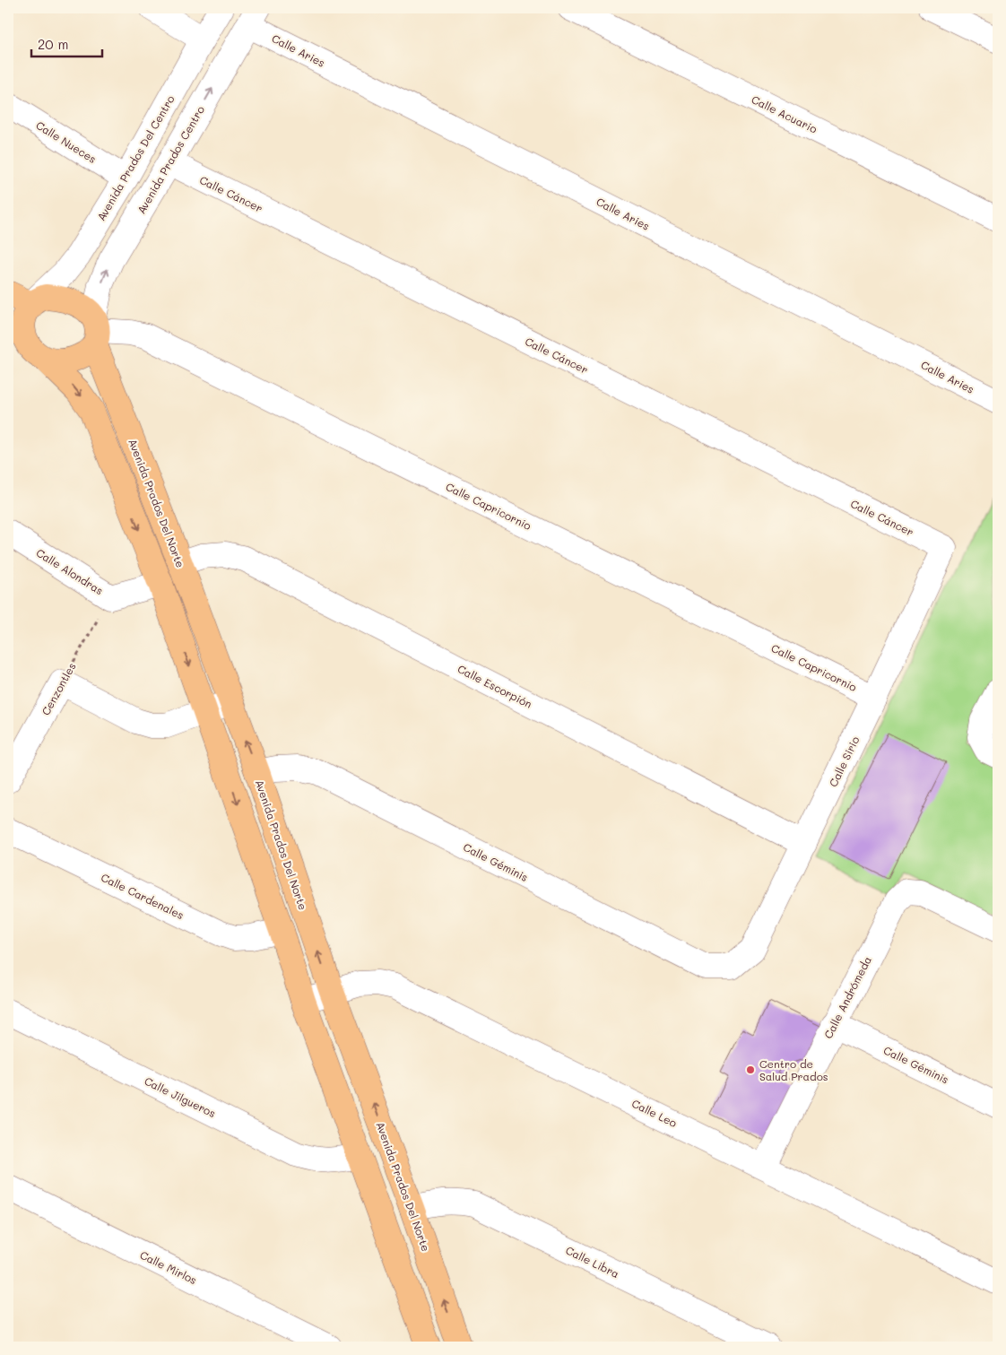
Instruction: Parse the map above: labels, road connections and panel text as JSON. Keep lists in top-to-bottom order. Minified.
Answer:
{"streets":{"main road":["Avenida Prados Del Norte"],"street":["Calle Aries","Calle Acuario","Calle Nueces","Avenida Prados Del Centro","Avenida Prados Centro","Calle Cáncer","Calle Capricornio","Calle Alondras","Calle Escorpión","Cenzontles","Calle Sirio","Calle Géminis","Calle Cardenales","Calle Andrómeda","Calle Jilgueros","Calle Leo","Calle Libra","Calle Mirlos"]},"crossings":[["Calle Aries","Avenida Prados Centro"],["Calle Nueces","Avenida Prados Del Centro"],["Avenida Prados Del Centro","Avenida Prados Centro"],["Avenida Prados Del Centro","Avenida Prados Del Norte"],["Avenida Prados Del Centro","Calle Capricornio"],["Avenida Prados Centro","Calle Cáncer"],["Avenida Prados Centro","Avenida Prados Del Norte"],["Avenida Prados Centro","Calle Capricornio"],["Calle Cáncer","Calle Sirio"],["Avenida Prados Del Norte","Calle Capricornio"],["Avenida Prados Del Norte","Calle Escorpión"],["Avenida Prados Del Norte","Calle Géminis"],["Avenida Prados Del Norte","Calle Leo"],["Avenida Prados Del Norte","Calle Libra"],["Calle Capricornio","Calle Sirio"],["Calle Alondras","Cenzontles"],["Calle Escorpión","Calle Sirio"],["Calle Sirio","Calle Géminis"],["Calle Géminis","Calle Andrómeda"],["Calle Andrómeda","Calle Leo"]],"one_way":["Avenida Prados Centro"],"places":["Centro de Salud Prados"],"scale_bar":"20 m"}
